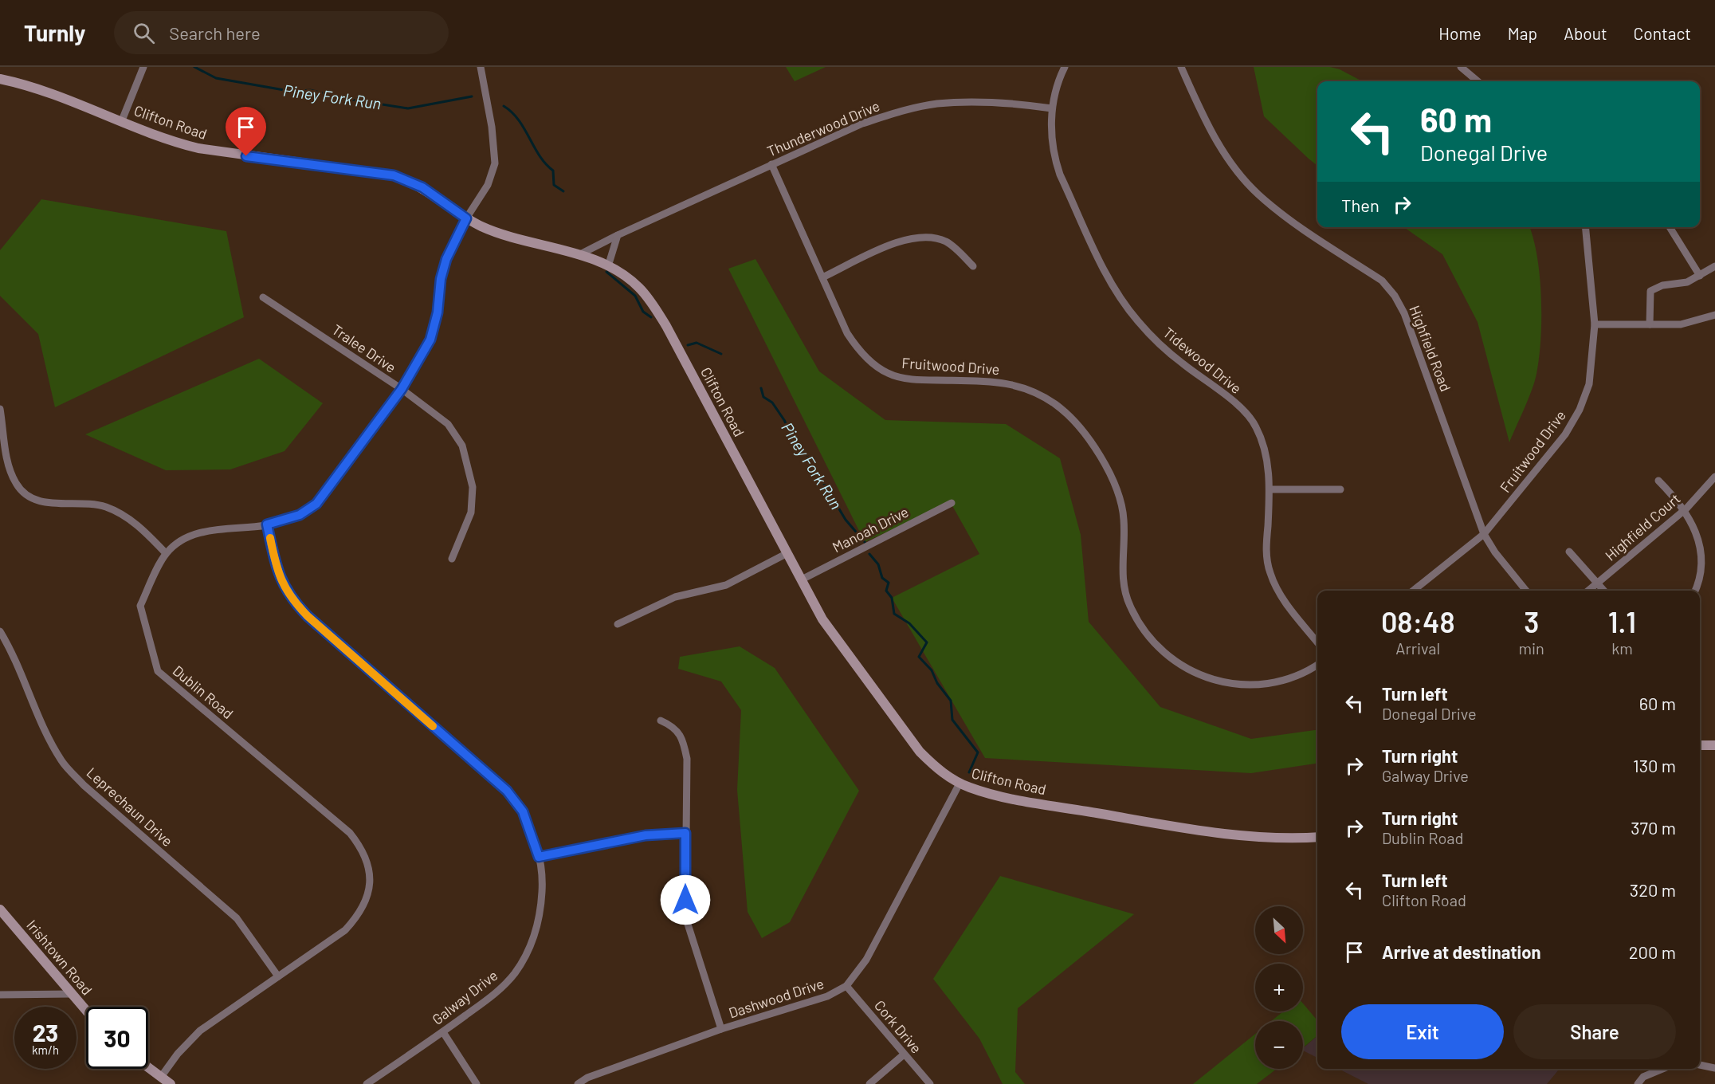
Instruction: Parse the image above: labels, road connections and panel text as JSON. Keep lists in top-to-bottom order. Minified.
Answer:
{"streets":{"main road":["Clifton Road","Irishtown Road"],"street":["Thunderwood Drive","Tralee Drive","Highfield Road","Tidewood Drive","Fruitwood Drive","Highfield Court","Manoah Drive","Dublin Road","Leprechaun Drive","Galway Drive","Dashwood Drive","Cork Drive"]},"crossings":[["Clifton Road","Thunderwood Drive"],["Clifton Road","Manoah Drive"],["Clifton Road","Dublin Road"],["Clifton Road","Dashwood Drive"],["Thunderwood Drive","Tidewood Drive"],["Thunderwood Drive","Fruitwood Drive"],["Tralee Drive","Dublin Road"],["Highfield Road","Fruitwood Drive"],["Dublin Road","Leprechaun Drive"],["Dublin Road","Galway Drive"],["Dashwood Drive","Cork Drive"]],"water":["Piney Fork Run"],"north":"bottom right","page":{"header":"Turnly","search":"Search here","nav":["Home","Map","About","Contact"],"turn":["60 m","Donegal Drive"],"then":"Then","eta":["08:48","Arrival","3","min","1.1","km"],"list":[{"name":"Turn left","note":"Donegal Drive","value":"60 m"},{"name":"Turn right","note":"Galway Drive","value":"130 m"},{"name":"Turn right","note":"Dublin Road","value":"370 m"},{"name":"Turn left","note":"Clifton Road","value":"320 m"},{"name":"Arrive at destination","value":"200 m"}],"map_buttons":["+","−"],"buttons":["Exit","Share"],"speed":"23 km/h","limit":"30"}}
